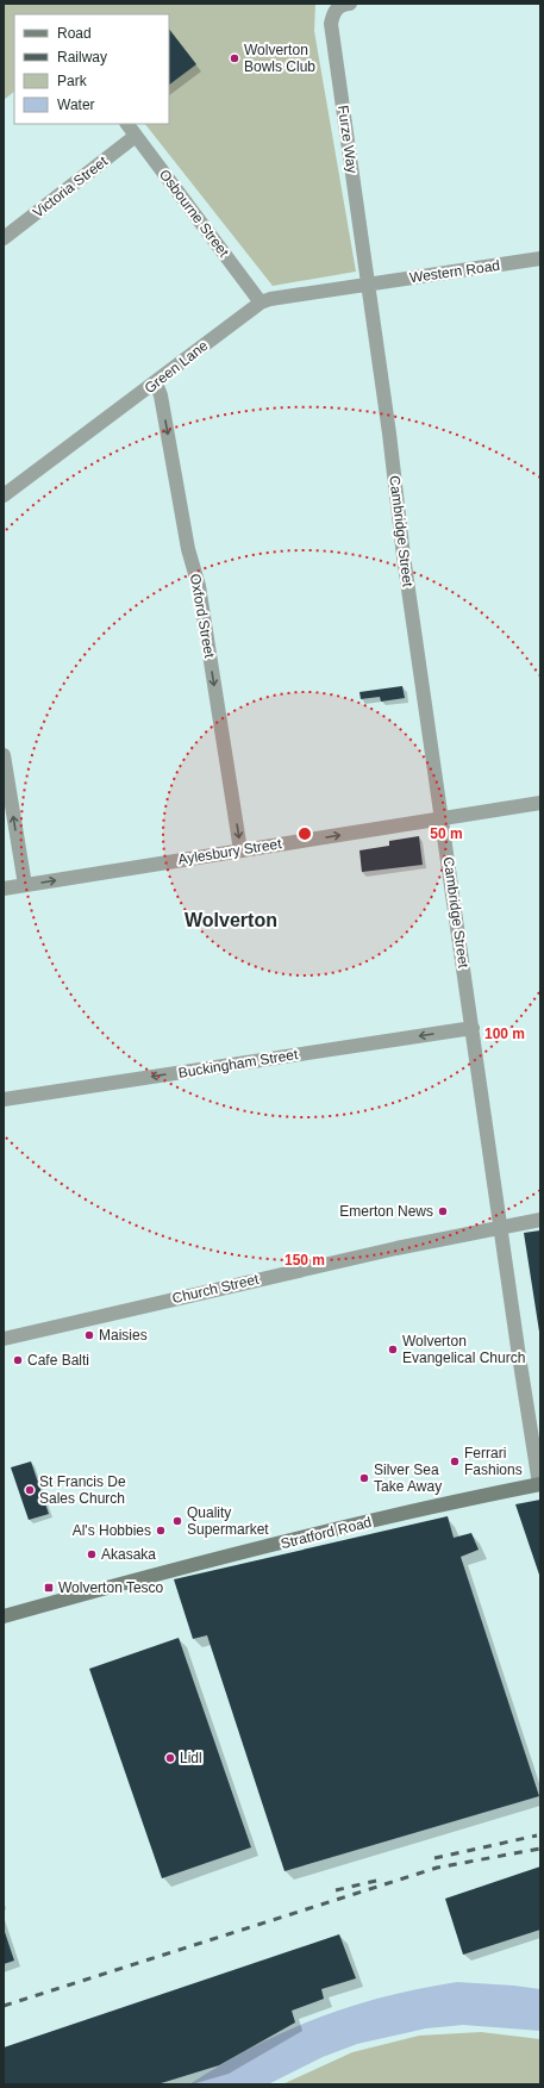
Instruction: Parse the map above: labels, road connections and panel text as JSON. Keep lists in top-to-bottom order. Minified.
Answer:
{"streets":{"street":["Furze Way","Victoria Street","Osbourne Street","Western Road","Green Lane","Cambridge Street","Oxford Street","Aylesbury Street","Buckingham Street","Church Street","Stratford Road"]},"crossings":[["Furze Way","Western Road"],["Furze Way","Green Lane"],["Furze Way","Cambridge Street"],["Victoria Street","Osbourne Street"],["Osbourne Street","Green Lane"],["Western Road","Green Lane"],["Western Road","Cambridge Street"],["Green Lane","Cambridge Street"],["Green Lane","Oxford Street"],["Cambridge Street","Aylesbury Street"],["Cambridge Street","Buckingham Street"],["Cambridge Street","Church Street"],["Cambridge Street","Stratford Road"],["Oxford Street","Aylesbury Street"]],"one_way":["Oxford Street","Aylesbury Street","Buckingham Street"],"districts":["Wolverton"],"places":{"other":["Wolverton Bowls Club","Emerton News","Maisies","Wolverton Evangelical Church","Cafe Balti","Ferrari Fashions","Silver Sea Take Away","St Francis De Sales Church","Quality Supermarket","Al's Hobbies","Akasaka","Lidl"],"transit":["Wolverton Tesco"]},"legend":["Road","Railway","Park","Water"],"rings":["50 m","100 m","150 m"]}
